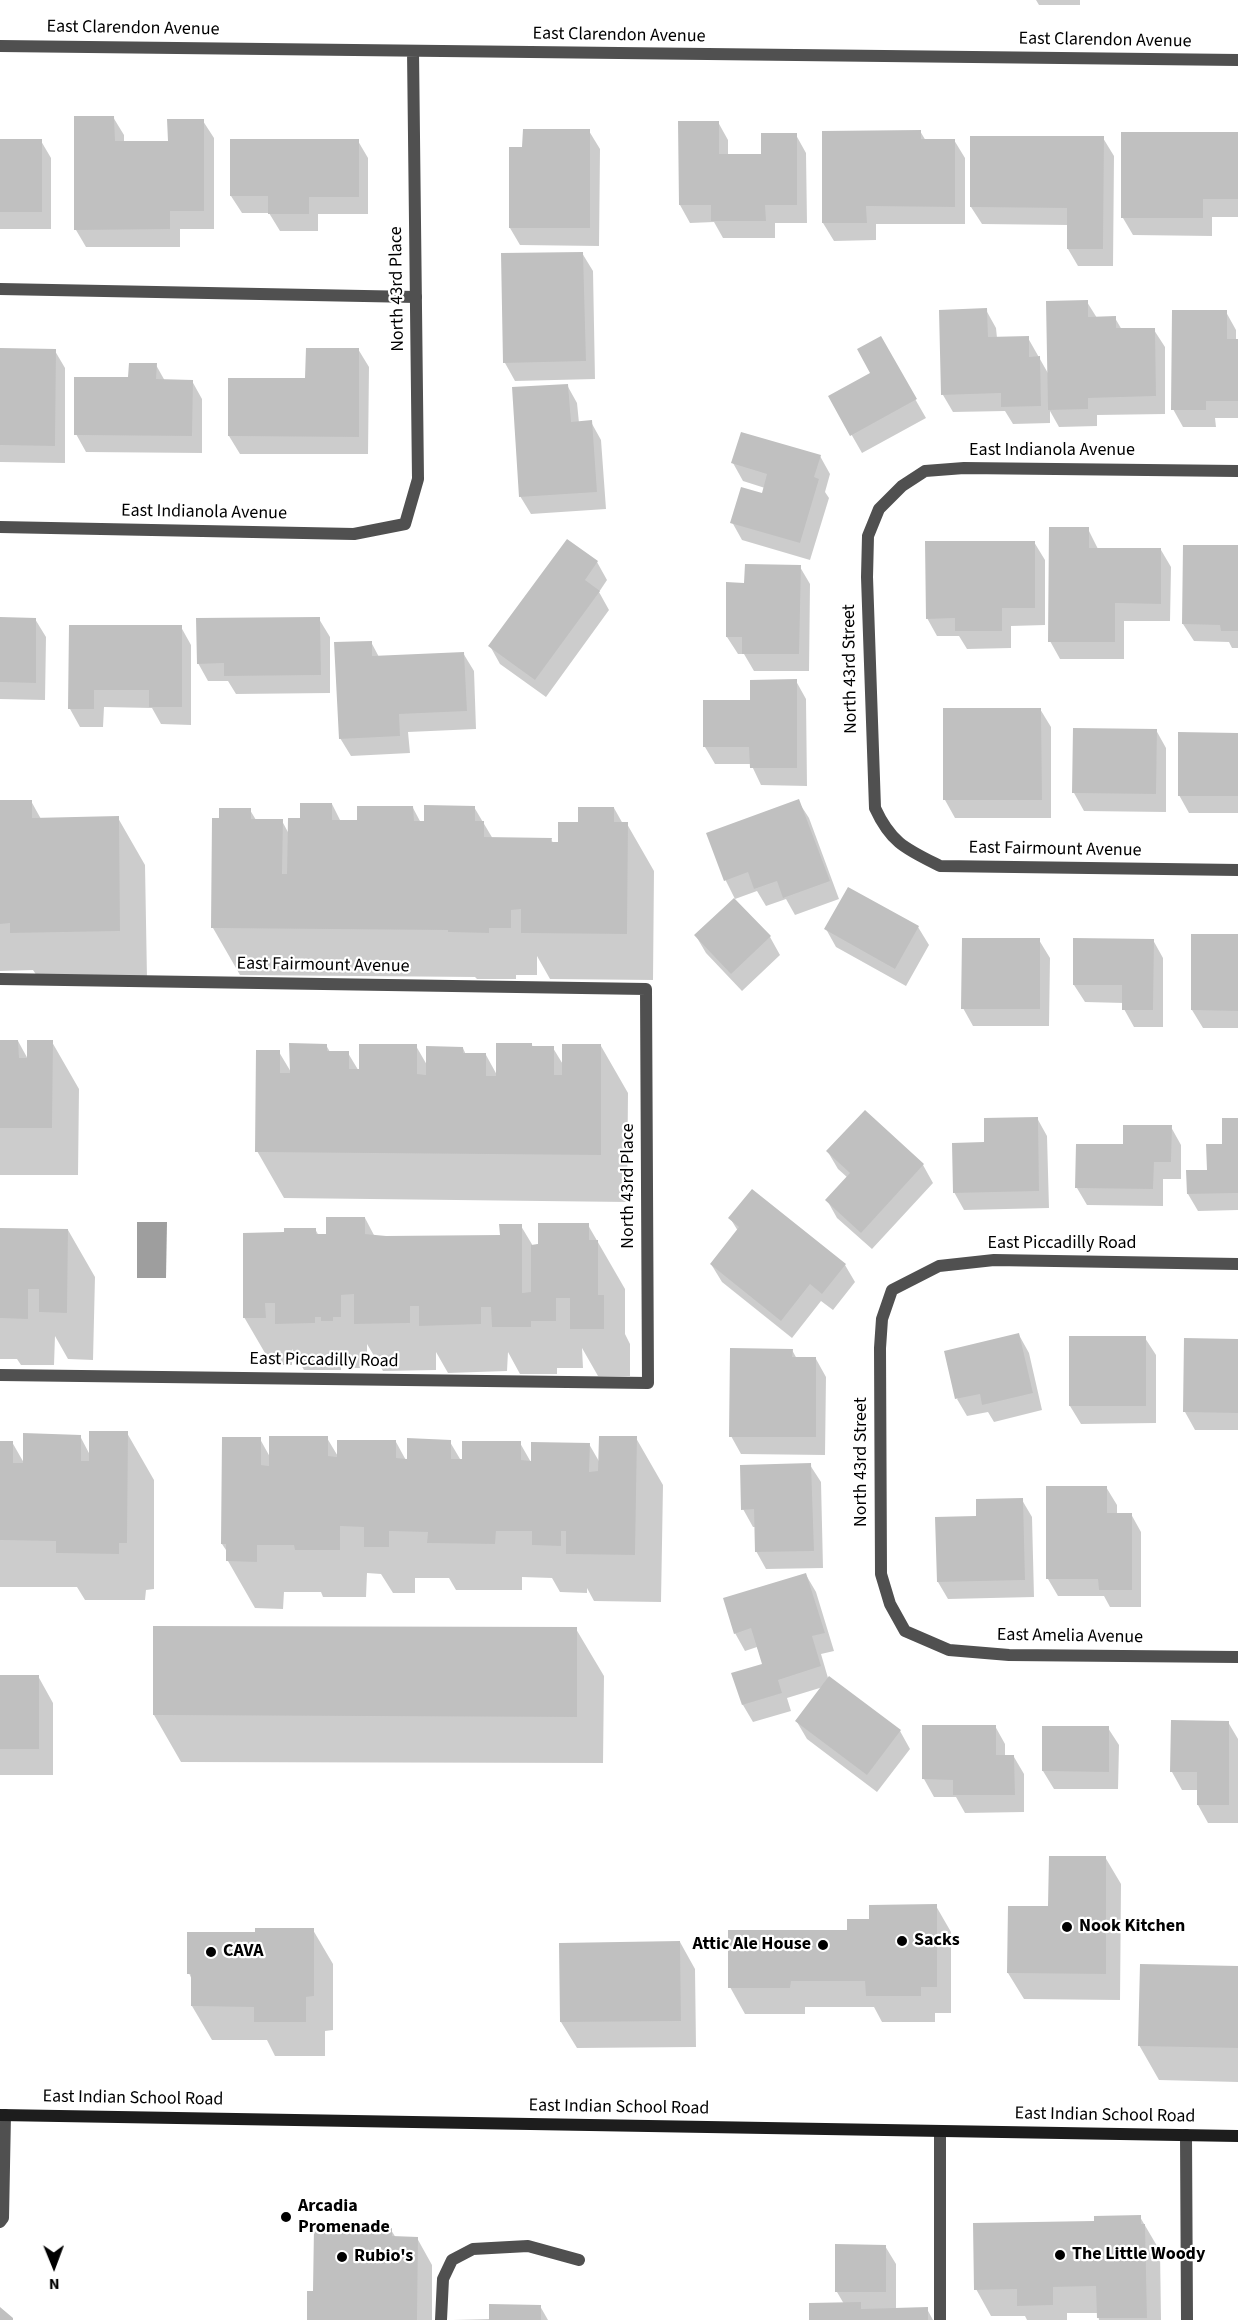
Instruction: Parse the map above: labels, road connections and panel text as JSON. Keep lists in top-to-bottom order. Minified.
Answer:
{"streets":{"main road":["East Indian School Road"],"street":["East Clarendon Avenue","North 43rd Place","East Indianola Avenue","North 43rd Street","East Fairmount Avenue","East Piccadilly Road","East Amelia Avenue"]},"crossings":[["East Clarendon Avenue","North 43rd Place"],["North 43rd Place","East Indianola Avenue"],["North 43rd Place","East Fairmount Avenue"],["North 43rd Place","East Piccadilly Road"],["East Indianola Avenue","North 43rd Street"],["North 43rd Street","East Fairmount Avenue"],["North 43rd Street","East Piccadilly Road"],["North 43rd Street","East Amelia Avenue"]],"places":["Nook Kitchen","Sacks","Attic Ale House","CAVA","Arcadia Promenade","The Little Woody","Rubio's"],"north":"bottom"}
